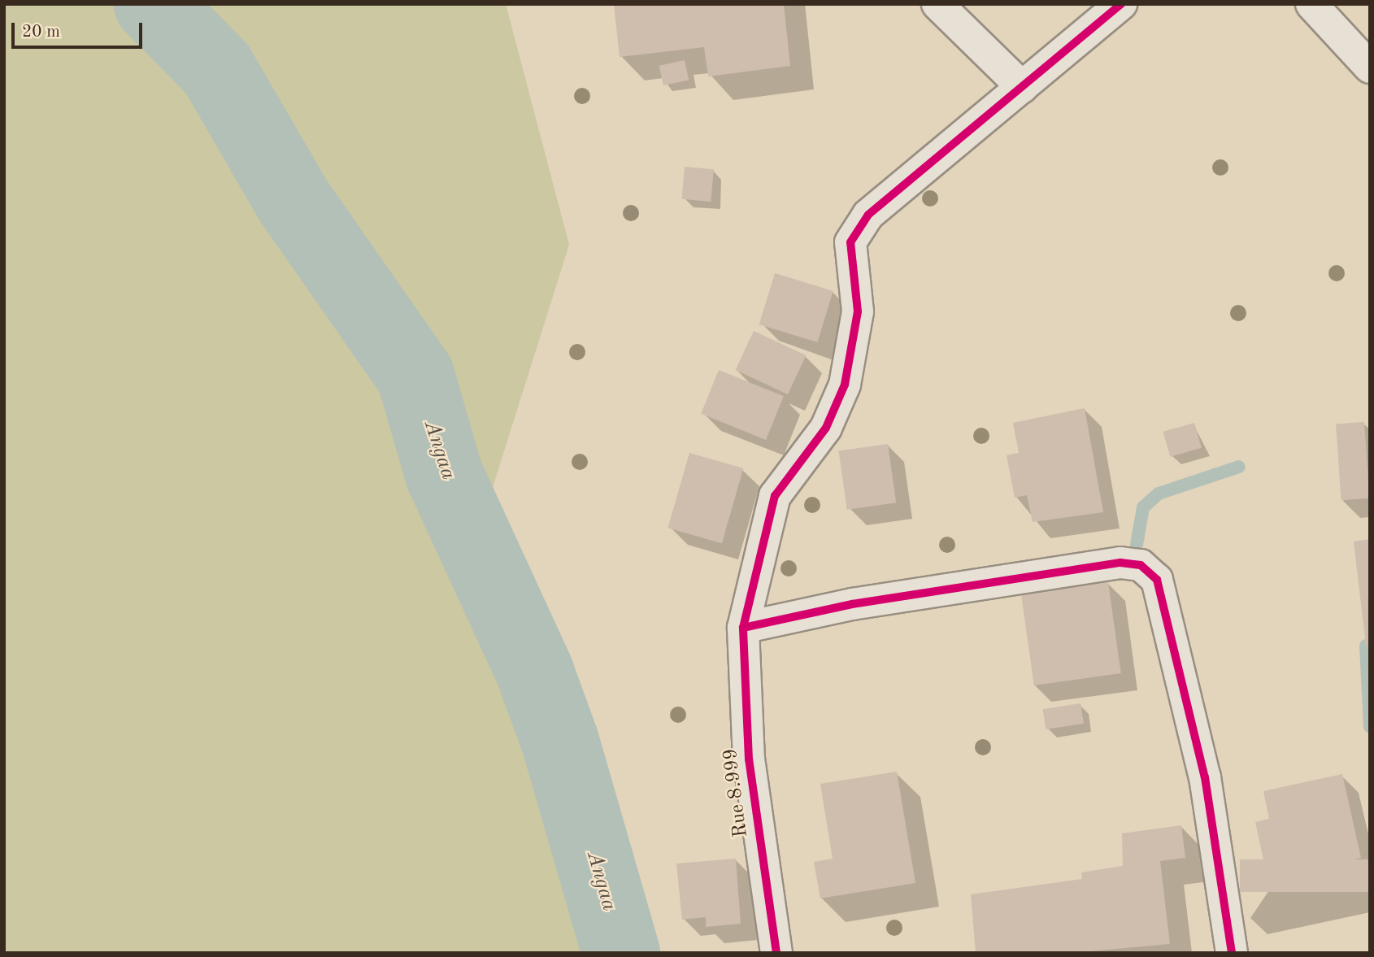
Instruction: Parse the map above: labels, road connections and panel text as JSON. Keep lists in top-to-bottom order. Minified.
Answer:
{"streets":{"street":["Rue 8.999"]},"water":["Angaa"],"scale_bar":"20 m"}
